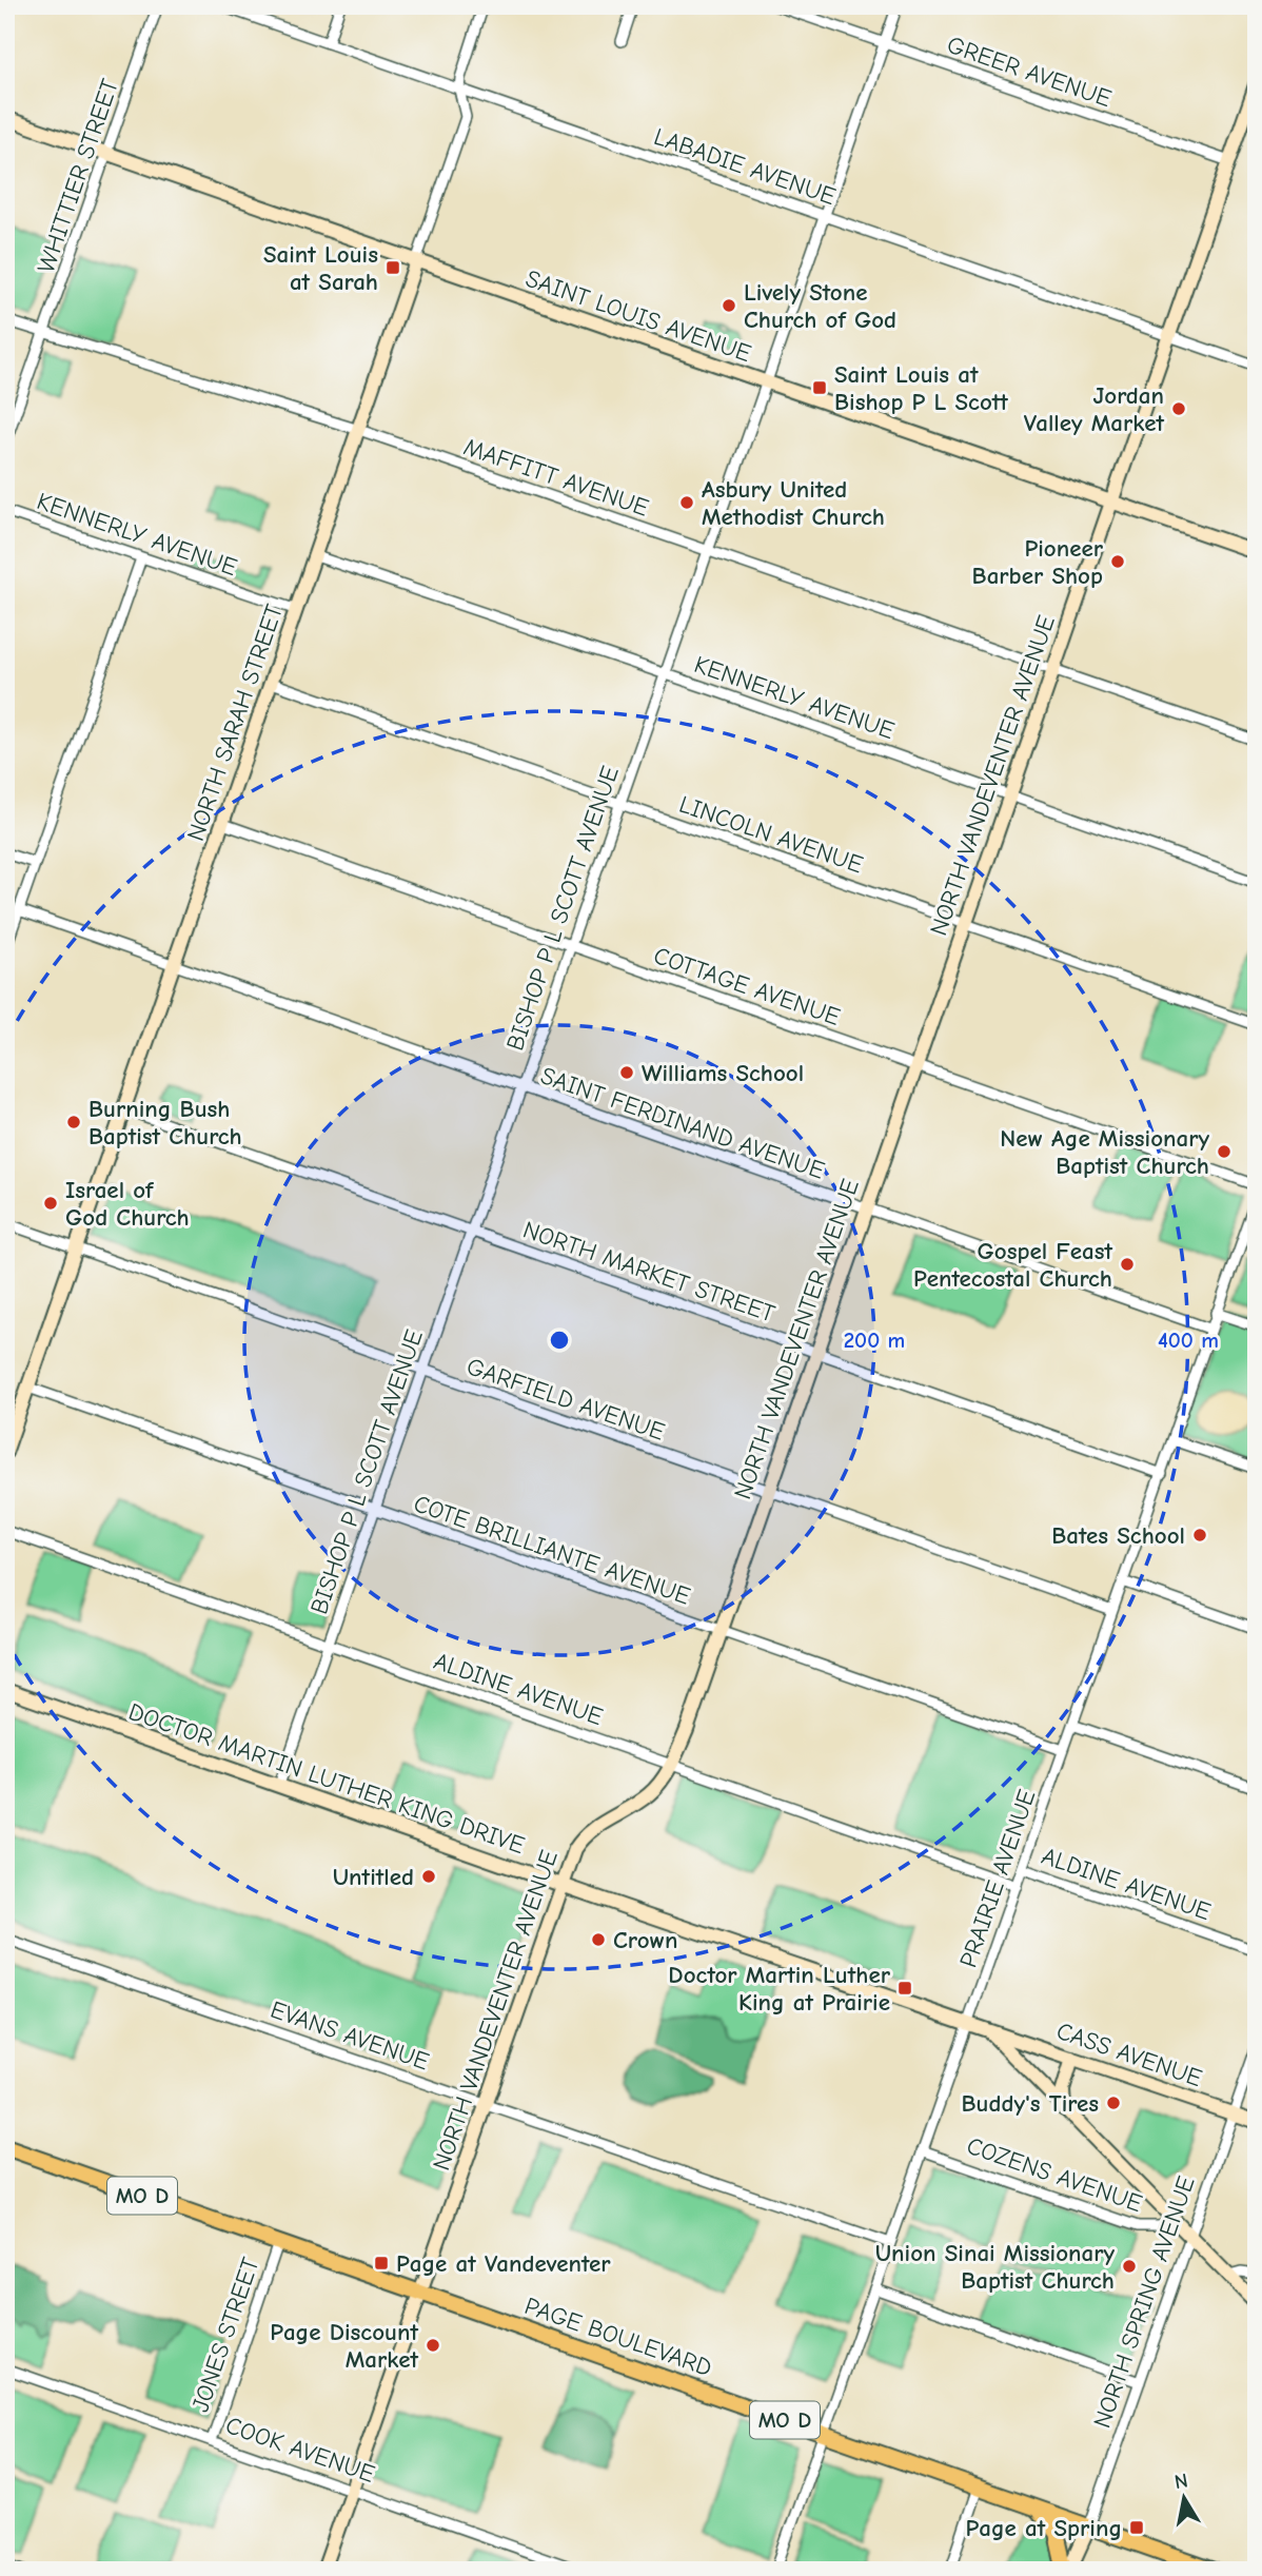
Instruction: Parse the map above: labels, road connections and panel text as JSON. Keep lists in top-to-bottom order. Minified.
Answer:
{"streets":{"main road":["SAINT LOUIS AVENUE","NORTH SARAH STREET","NORTH VANDEVENTER AVENUE","DOCTOR MARTIN LUTHER KING DRIVE","CASS AVENUE","MO D","NORTH SPRING AVENUE","PAGE BOULEVARD"],"street":["GREER AVENUE","LABADIE AVENUE","WHITTIER STREET","MAFFITT AVENUE","KENNERLY AVENUE","LINCOLN AVENUE","BISHOP P L SCOTT AVENUE","COTTAGE AVENUE","SAINT FERDINAND AVENUE","NORTH MARKET STREET","GARFIELD AVENUE","COTE BRILLIANTE AVENUE","ALDINE AVENUE","PRAIRIE AVENUE","EVANS AVENUE","COZENS AVENUE","JONES STREET","COOK AVENUE"]},"crossings":[["GREER AVENUE","NORTH VANDEVENTER AVENUE"],["GREER AVENUE","BISHOP P L SCOTT AVENUE"],["LABADIE AVENUE","NORTH SARAH STREET"],["LABADIE AVENUE","NORTH VANDEVENTER AVENUE"],["LABADIE AVENUE","BISHOP P L SCOTT AVENUE"],["WHITTIER STREET","SAINT LOUIS AVENUE"],["WHITTIER STREET","MAFFITT AVENUE"],["SAINT LOUIS AVENUE","NORTH SARAH STREET"],["SAINT LOUIS AVENUE","NORTH VANDEVENTER AVENUE"],["SAINT LOUIS AVENUE","BISHOP P L SCOTT AVENUE"],["MAFFITT AVENUE","NORTH SARAH STREET"],["MAFFITT AVENUE","NORTH VANDEVENTER AVENUE"],["MAFFITT AVENUE","BISHOP P L SCOTT AVENUE"],["KENNERLY AVENUE","NORTH SARAH STREET"],["KENNERLY AVENUE","NORTH VANDEVENTER AVENUE"],["KENNERLY AVENUE","BISHOP P L SCOTT AVENUE"],["NORTH SARAH STREET","LINCOLN AVENUE"],["NORTH SARAH STREET","COTTAGE AVENUE"],["NORTH SARAH STREET","SAINT FERDINAND AVENUE"],["NORTH SARAH STREET","NORTH MARKET STREET"],["NORTH SARAH STREET","GARFIELD AVENUE"],["NORTH SARAH STREET","COTE BRILLIANTE AVENUE"],["NORTH VANDEVENTER AVENUE","LINCOLN AVENUE"],["NORTH VANDEVENTER AVENUE","COTTAGE AVENUE"],["NORTH VANDEVENTER AVENUE","SAINT FERDINAND AVENUE"],["NORTH VANDEVENTER AVENUE","NORTH MARKET STREET"],["NORTH VANDEVENTER AVENUE","GARFIELD AVENUE"],["NORTH VANDEVENTER AVENUE","COTE BRILLIANTE AVENUE"],["NORTH VANDEVENTER AVENUE","ALDINE AVENUE"],["NORTH VANDEVENTER AVENUE","DOCTOR MARTIN LUTHER KING DRIVE"],["NORTH VANDEVENTER AVENUE","EVANS AVENUE"],["NORTH VANDEVENTER AVENUE","PAGE BOULEVARD"],["NORTH VANDEVENTER AVENUE","COOK AVENUE"],["LINCOLN AVENUE","BISHOP P L SCOTT AVENUE"],["BISHOP P L SCOTT AVENUE","COTTAGE AVENUE"],["BISHOP P L SCOTT AVENUE","SAINT FERDINAND AVENUE"],["BISHOP P L SCOTT AVENUE","NORTH MARKET STREET"],["BISHOP P L SCOTT AVENUE","GARFIELD AVENUE"],["BISHOP P L SCOTT AVENUE","COTE BRILLIANTE AVENUE"],["BISHOP P L SCOTT AVENUE","ALDINE AVENUE"],["BISHOP P L SCOTT AVENUE","DOCTOR MARTIN LUTHER KING DRIVE"],["SAINT FERDINAND AVENUE","PRAIRIE AVENUE"],["NORTH MARKET STREET","PRAIRIE AVENUE"],["GARFIELD AVENUE","PRAIRIE AVENUE"],["COTE BRILLIANTE AVENUE","PRAIRIE AVENUE"],["ALDINE AVENUE","PRAIRIE AVENUE"],["DOCTOR MARTIN LUTHER KING DRIVE","PRAIRIE AVENUE"],["DOCTOR MARTIN LUTHER KING DRIVE","CASS AVENUE"],["PRAIRIE AVENUE","EVANS AVENUE"],["PRAIRIE AVENUE","CASS AVENUE"],["PRAIRIE AVENUE","COZENS AVENUE"],["PRAIRIE AVENUE","PAGE BOULEVARD"],["CASS AVENUE","NORTH SPRING AVENUE"],["NORTH SPRING AVENUE","PAGE BOULEVARD"],["JONES STREET","PAGE BOULEVARD"],["JONES STREET","COOK AVENUE"]],"places":{"transit":["Saint Louis at Sarah","Saint Louis at Bishop P L Scott","Doctor Martin Luther King at Prairie","Page at Vandeventer","Page at Spring"],"other":["Lively Stone Church of God","Jordan Valley Market","Asbury United Methodist Church","Pioneer Barber Shop","Williams School","Burning Bush Baptist Church","New Age Missionary Baptist Church","Israel of God Church","Gospel Feast Pentecostal Church","Bates School","Untitled","Crown","Buddy's Tires","Union Sinai Missionary Baptist Church","Page Discount Market"]},"north":"top","rings":["200 m","400 m"]}
